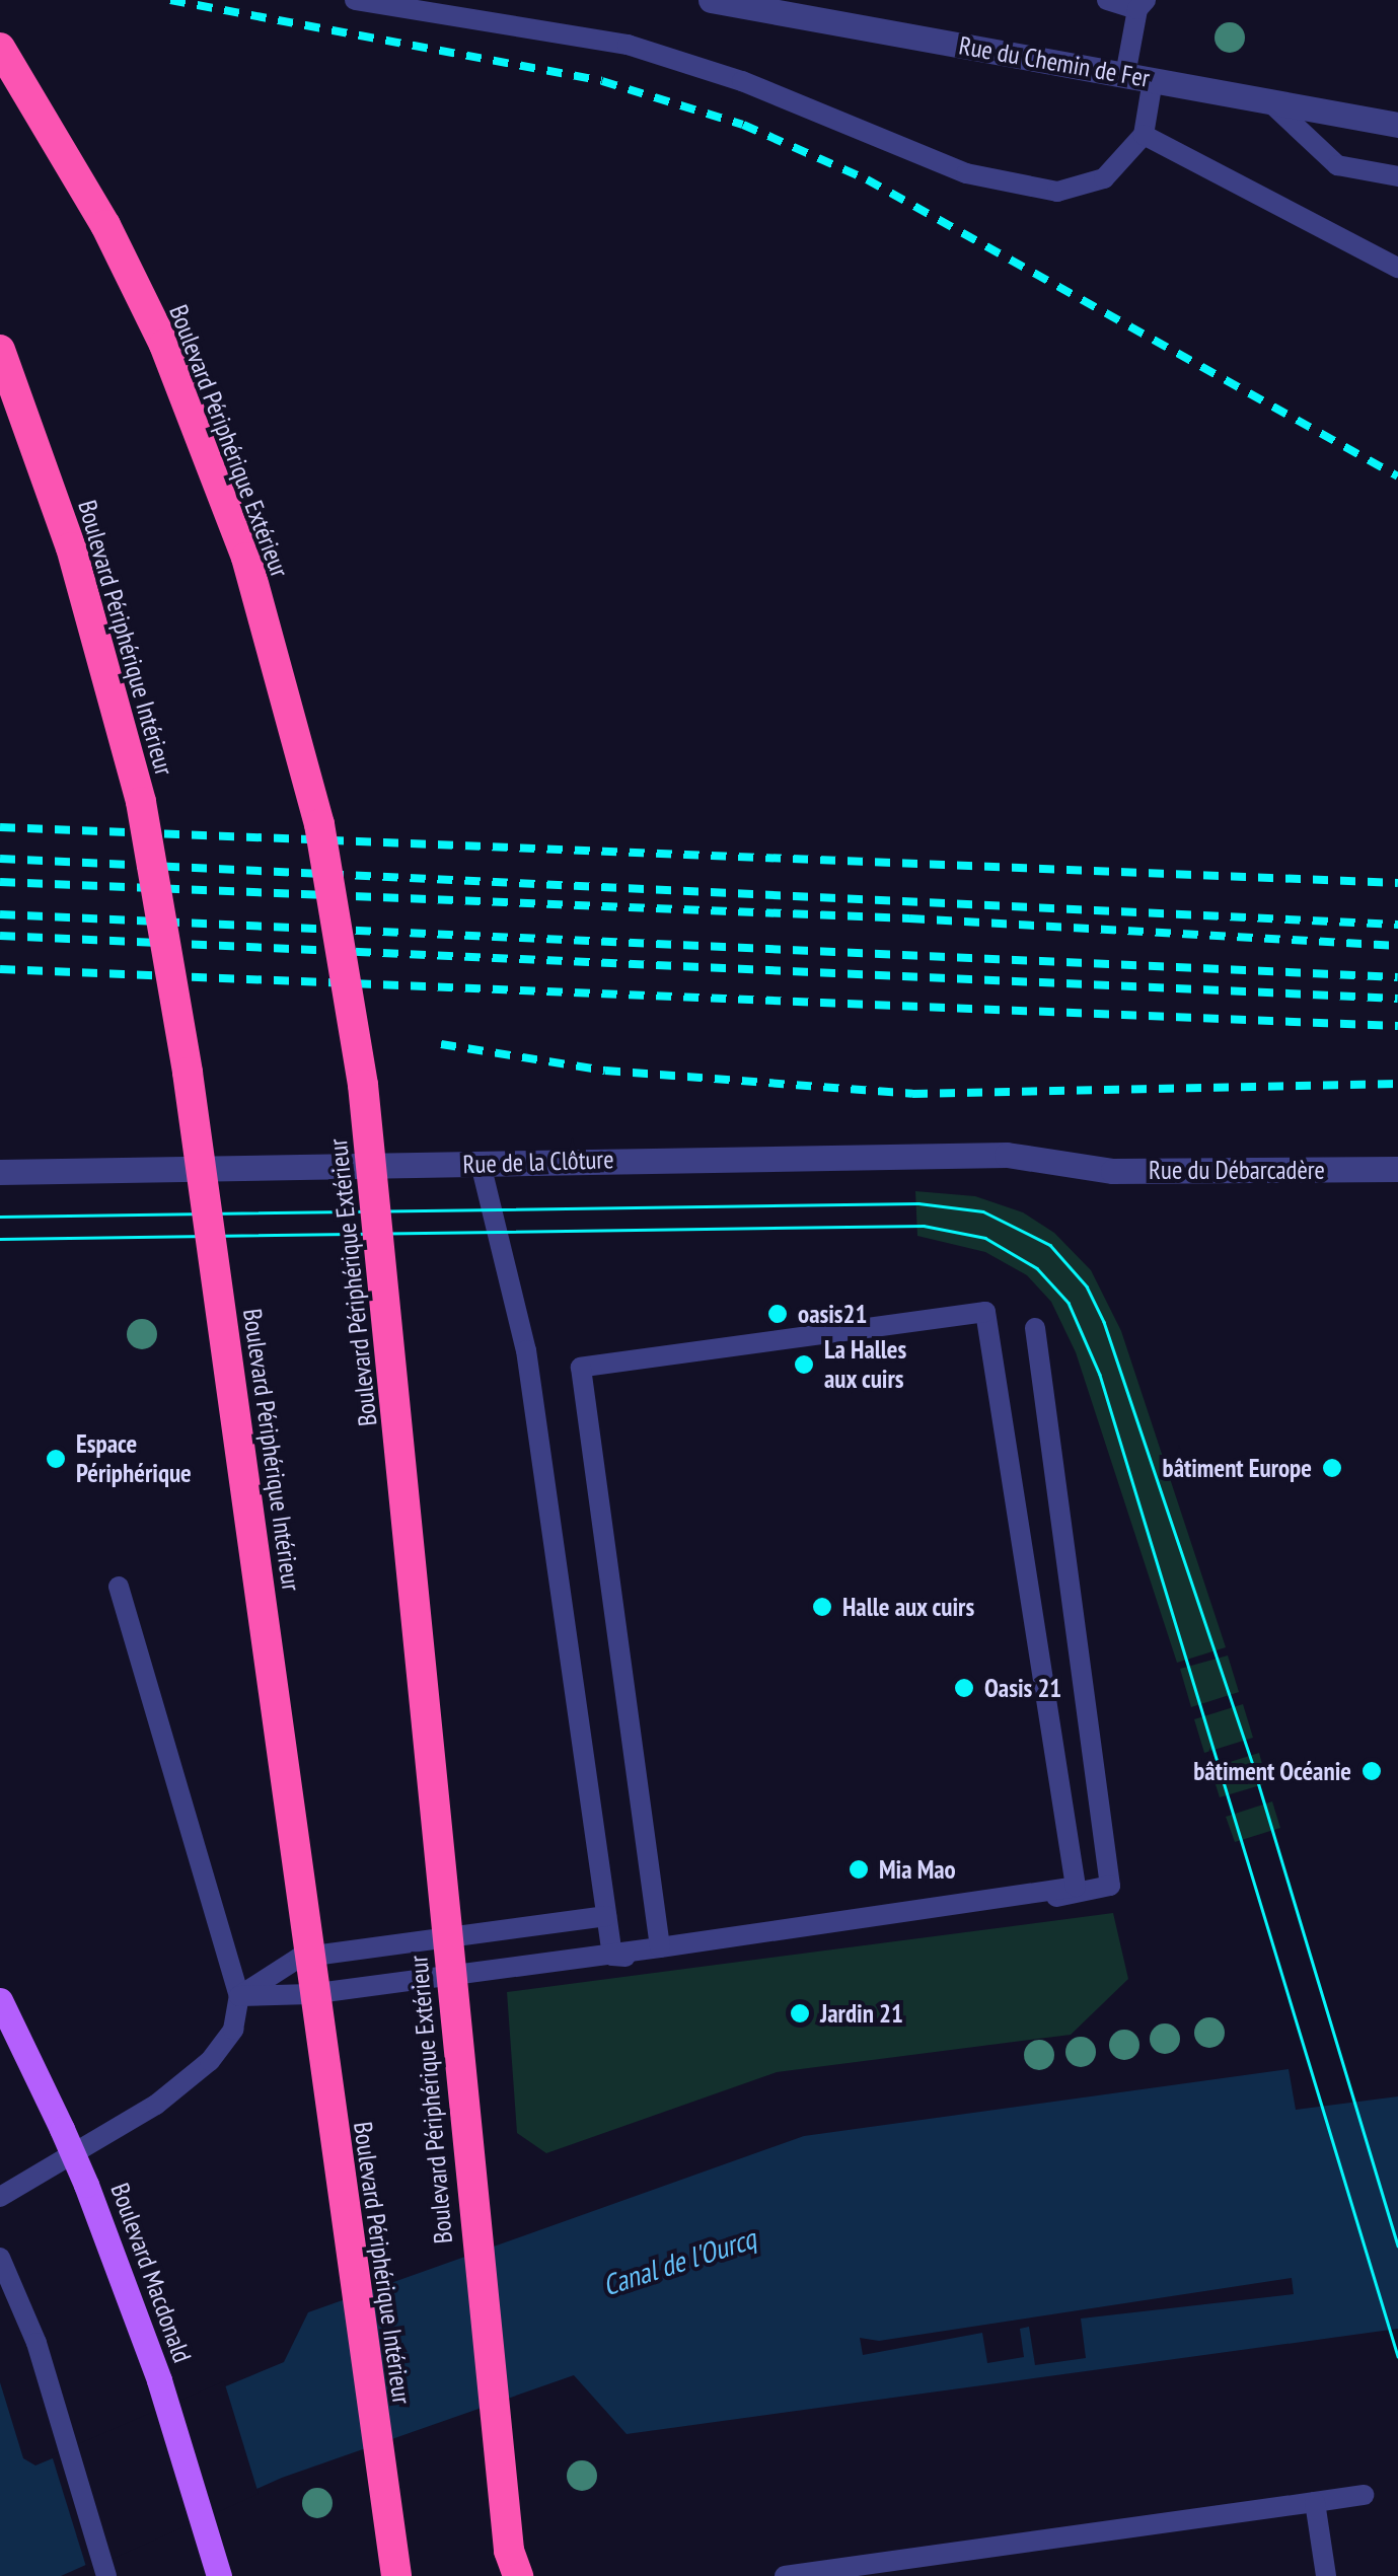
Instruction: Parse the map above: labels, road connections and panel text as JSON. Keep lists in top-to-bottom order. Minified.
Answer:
{"streets":{"highway":["Boulevard Périphérique Extérieur","Boulevard Périphérique Intérieur"],"main road":["Boulevard Macdonald"],"street":["Rue du Chemin de Fer","Rue de la Clôture","Rue du Débarcadère"]},"crossings":[["Rue de la Clôture","Rue du Débarcadère"]],"water":["Canal de l'Ourcq"],"places":["oasis21","La Halles aux cuirs","Espace Périphérique","bâtiment Europe","Halle aux cuirs","Oasis 21","bâtiment Océanie","Mia Mao","Jardin 21"]}
